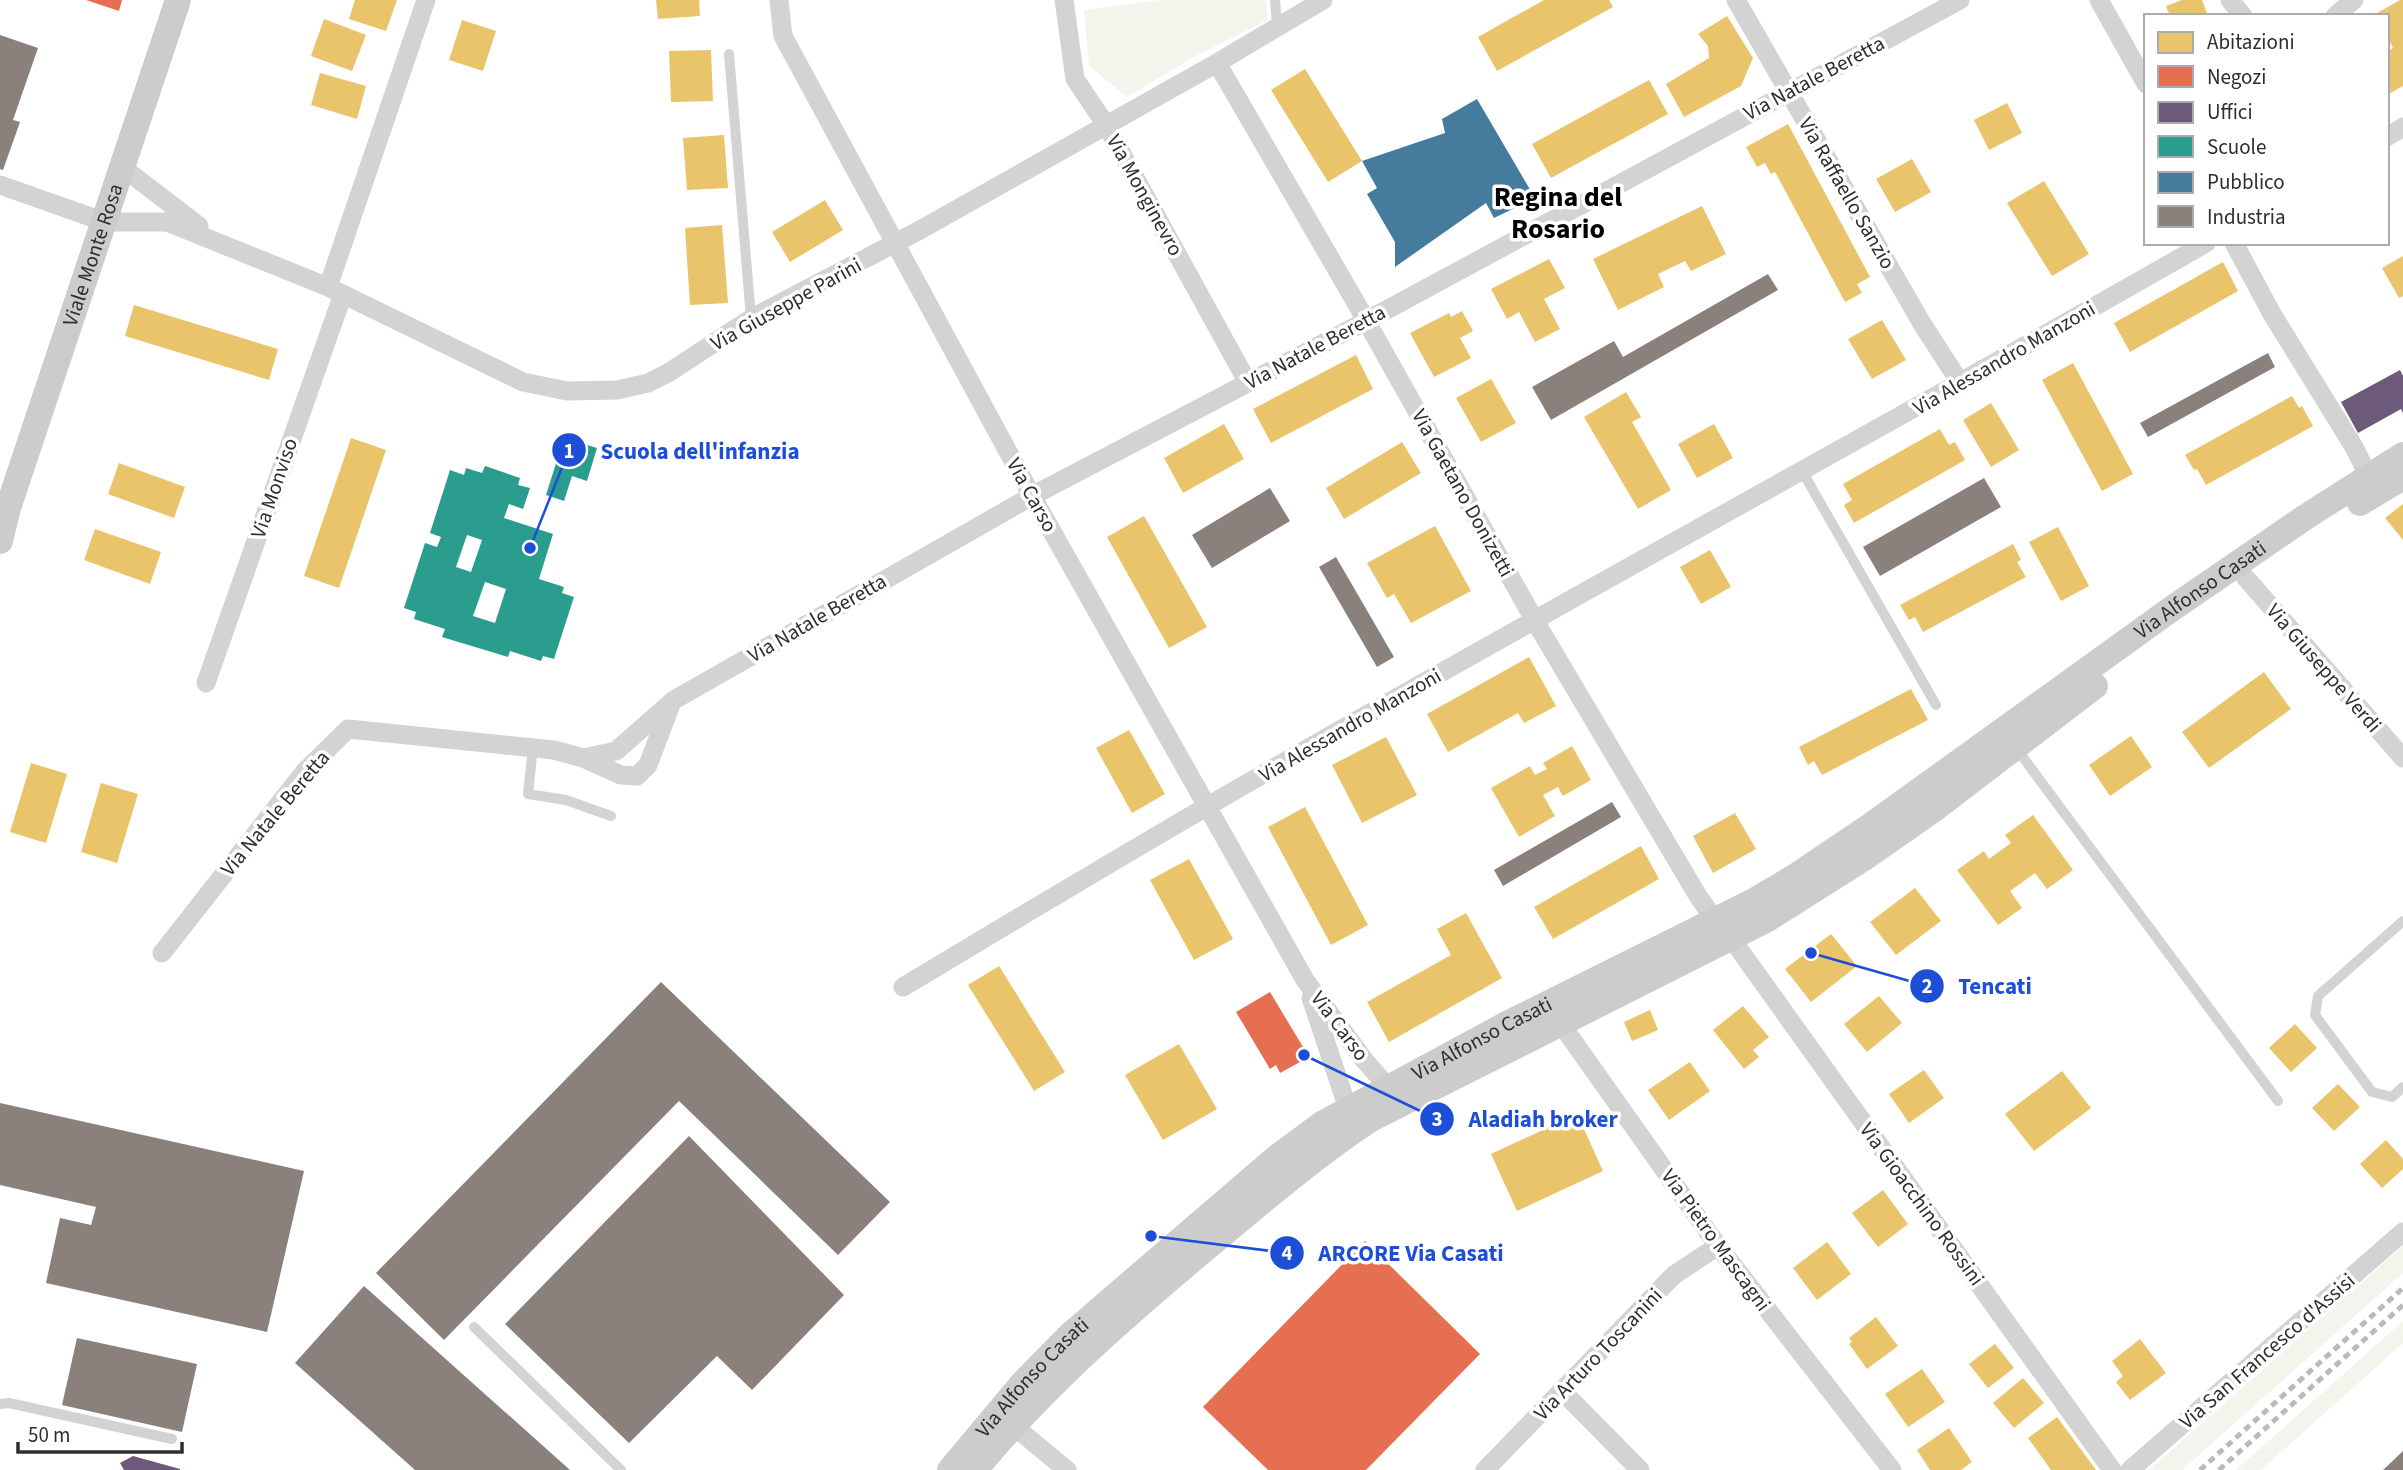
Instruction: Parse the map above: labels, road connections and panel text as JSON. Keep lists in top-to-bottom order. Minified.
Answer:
{"streets":{"main road":["Viale Monte Rosa","Via Alfonso Casati"],"street":["Via Natale Beretta","Via Raffaello Sanzio","Via Monginevro","Via Giuseppe Parini","Via Alessandro Manzoni","Via Monviso","Via Gaetano Donizetti","Via Carso","Via Giuseppe Verdi","Via Gioacchino Rossini","Via Pietro Mascagni","Via San Francesco d'Assisi","Via Arturo Toscanini"]},"crossings":[["Via Natale Beretta","Via Raffaello Sanzio"],["Via Natale Beretta","Via Monginevro"],["Via Natale Beretta","Via Gaetano Donizetti"],["Via Natale Beretta","Via Carso"],["Via Raffaello Sanzio","Via Alessandro Manzoni"],["Via Monginevro","Via Giuseppe Parini"],["Viale Monte Rosa","Via Giuseppe Parini"],["Via Giuseppe Parini","Via Monviso"],["Via Giuseppe Parini","Via Gaetano Donizetti"],["Via Giuseppe Parini","Via Carso"],["Via Alessandro Manzoni","Via Gaetano Donizetti"],["Via Alessandro Manzoni","Via Carso"],["Via Gaetano Donizetti","Via Alfonso Casati"],["Via Gaetano Donizetti","Via Gioacchino Rossini"],["Via Carso","Via Alfonso Casati"],["Via Alfonso Casati","Via Giuseppe Verdi"],["Via Alfonso Casati","Via Gioacchino Rossini"],["Via Alfonso Casati","Via Pietro Mascagni"],["Via Pietro Mascagni","Via Arturo Toscanini"]],"districts":["Regina del Rosario"],"places":["Scuola dell'infanzia","Tencati","Aladiah broker","ARCORE Via Casati"],"legend":["Abitazioni","Negozi","Uffici","Scuole","Pubblico","Industria"],"scale_bar":"50 m"}
